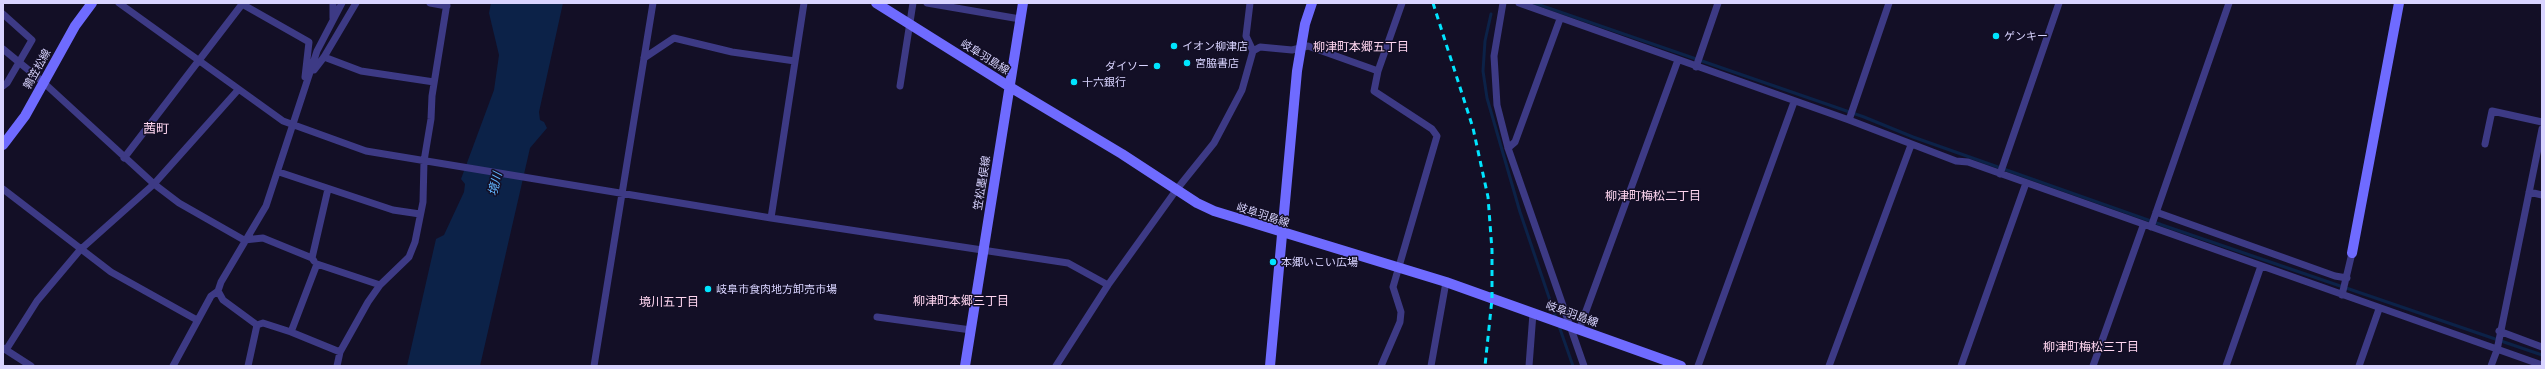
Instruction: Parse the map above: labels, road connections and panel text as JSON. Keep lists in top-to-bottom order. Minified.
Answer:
{"streets":{"main road":["岐阜羽島線","鶉笠松線","笠松墨俣線"]},"crossings":[["岐阜羽島線","笠松墨俣線"]],"districts":["柳津町本郷五丁目","茜町","柳津町梅松二丁目","柳津町本郷三丁目","境川五丁目","柳津町梅松三丁目"],"water":["境川"],"places":["ゲンキー","イオン柳津店","宮脇書店","ダイソー","十六銀行","本郷いこい広場","岐阜市食肉地方卸売市場"]}
